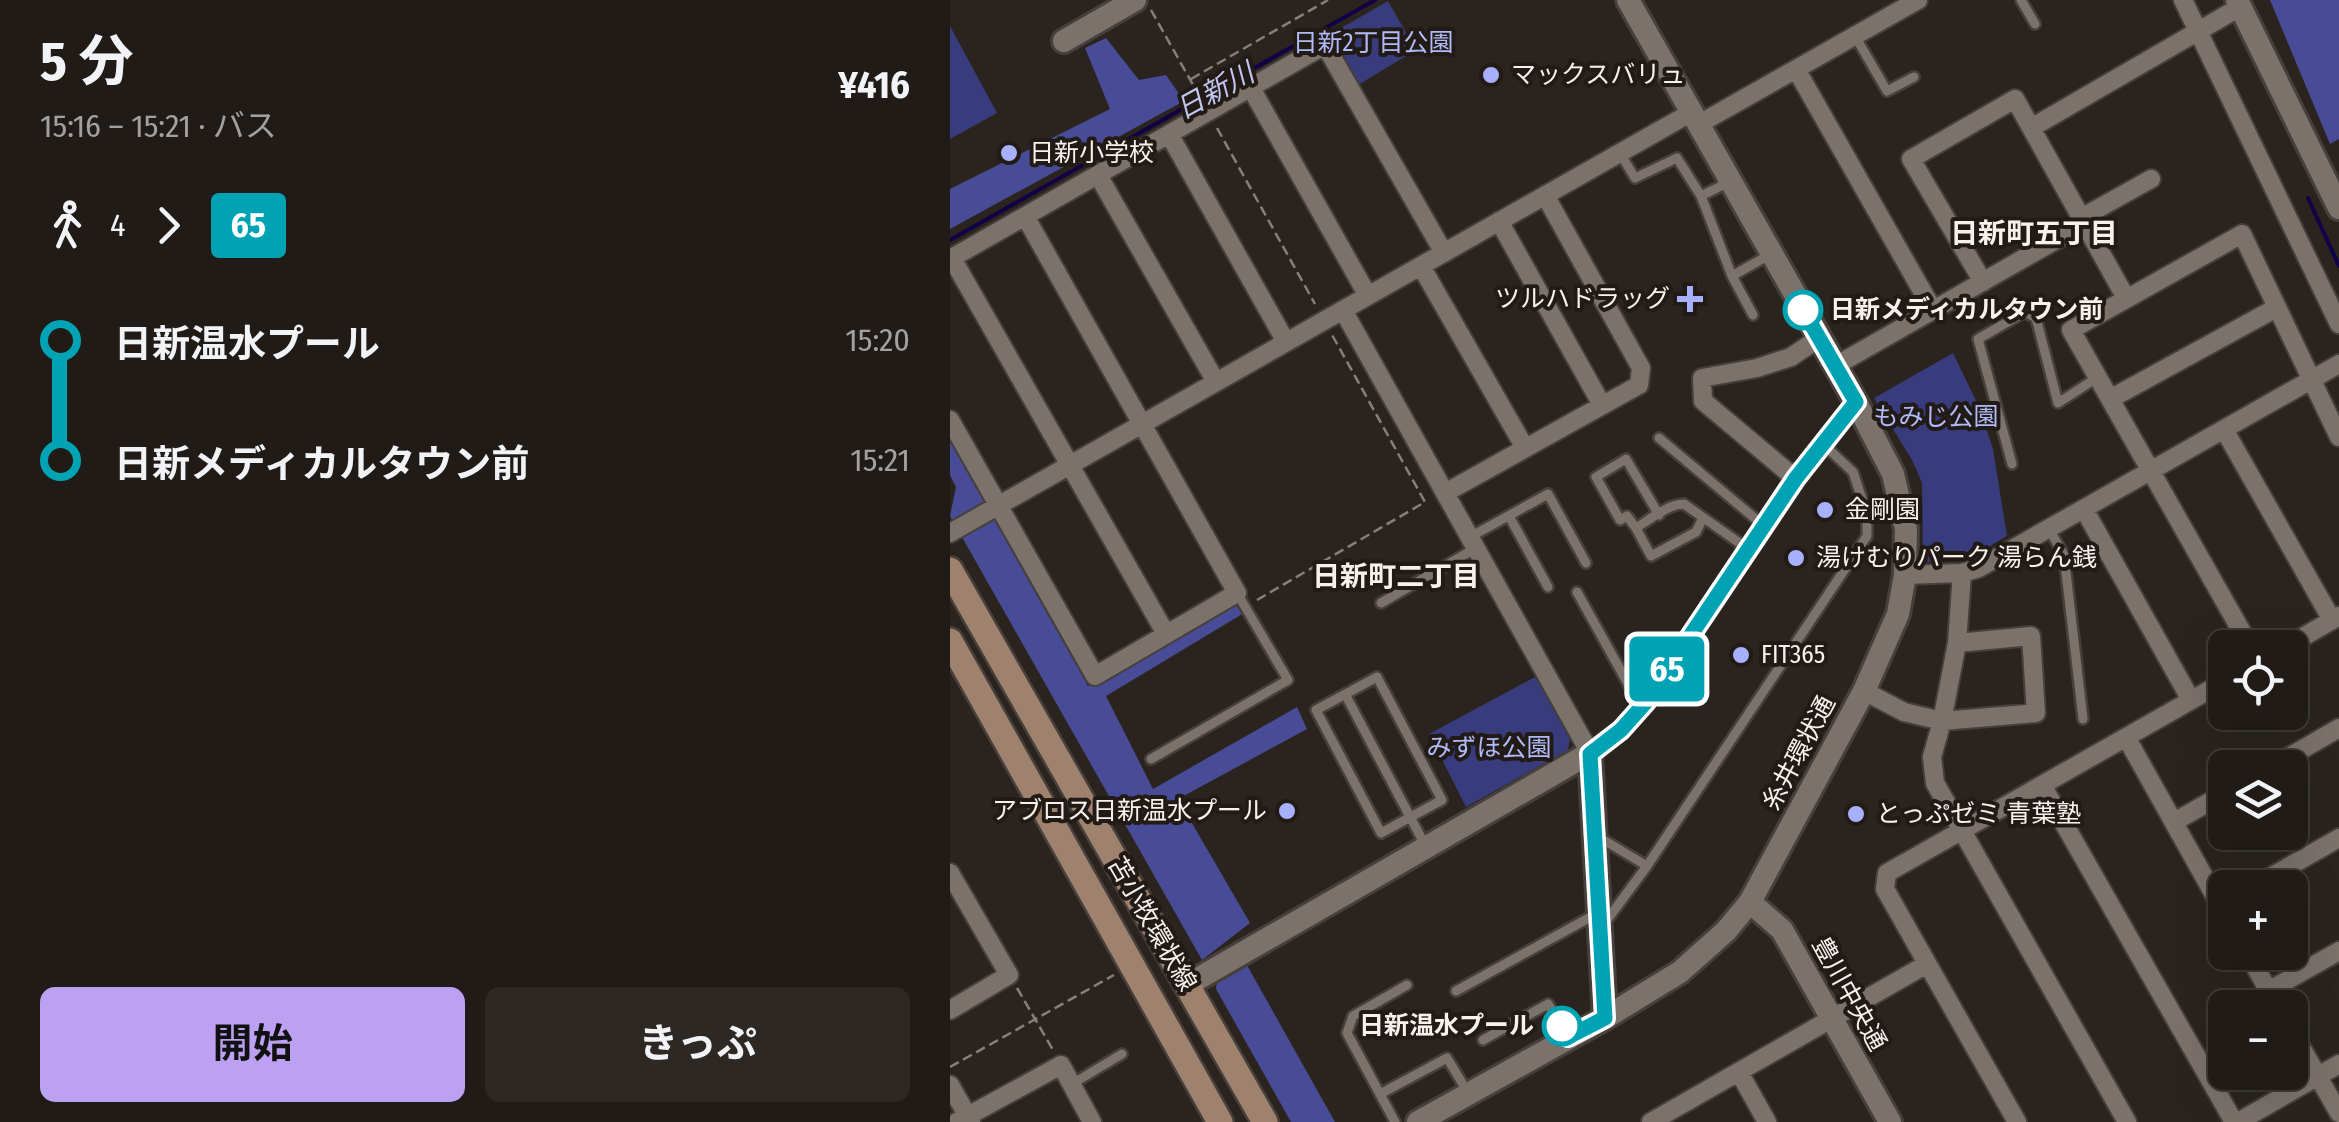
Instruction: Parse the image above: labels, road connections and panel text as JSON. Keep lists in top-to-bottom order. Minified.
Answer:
{"streets":{"main road":["苫小牧環状線"],"street":["糸井環状通","豊川中央通"]},"crossings":[["糸井環状通","豊川中央通"]],"districts":["日新町五丁目","日新町二丁目"],"water":["日新川"],"parks":["日新2丁目公園","もみじ公園","みずほ公園"],"places":{"other":["マックスバリュ","日新小学校","日新メディカルタウン前","金剛園","湯けむりパーク 湯らん銭","FIT365","アブロス日新温水プール","とっぷゼミ 青葉塾","日新温水プール"],"health":["ツルハドラッグ"]},"lines":["bus line 65"],"page":{"heading":["5 分","15:16 – 15:21 · バス","¥416"],"on_map":"65","legs":["4","65"],"list":[{"name":"日新温水プール","value":"15:20"},{"name":"日新メディカルタウン前","value":"15:21"}],"map_buttons":["+","−"],"buttons":["開始","きっぷ"]}}
